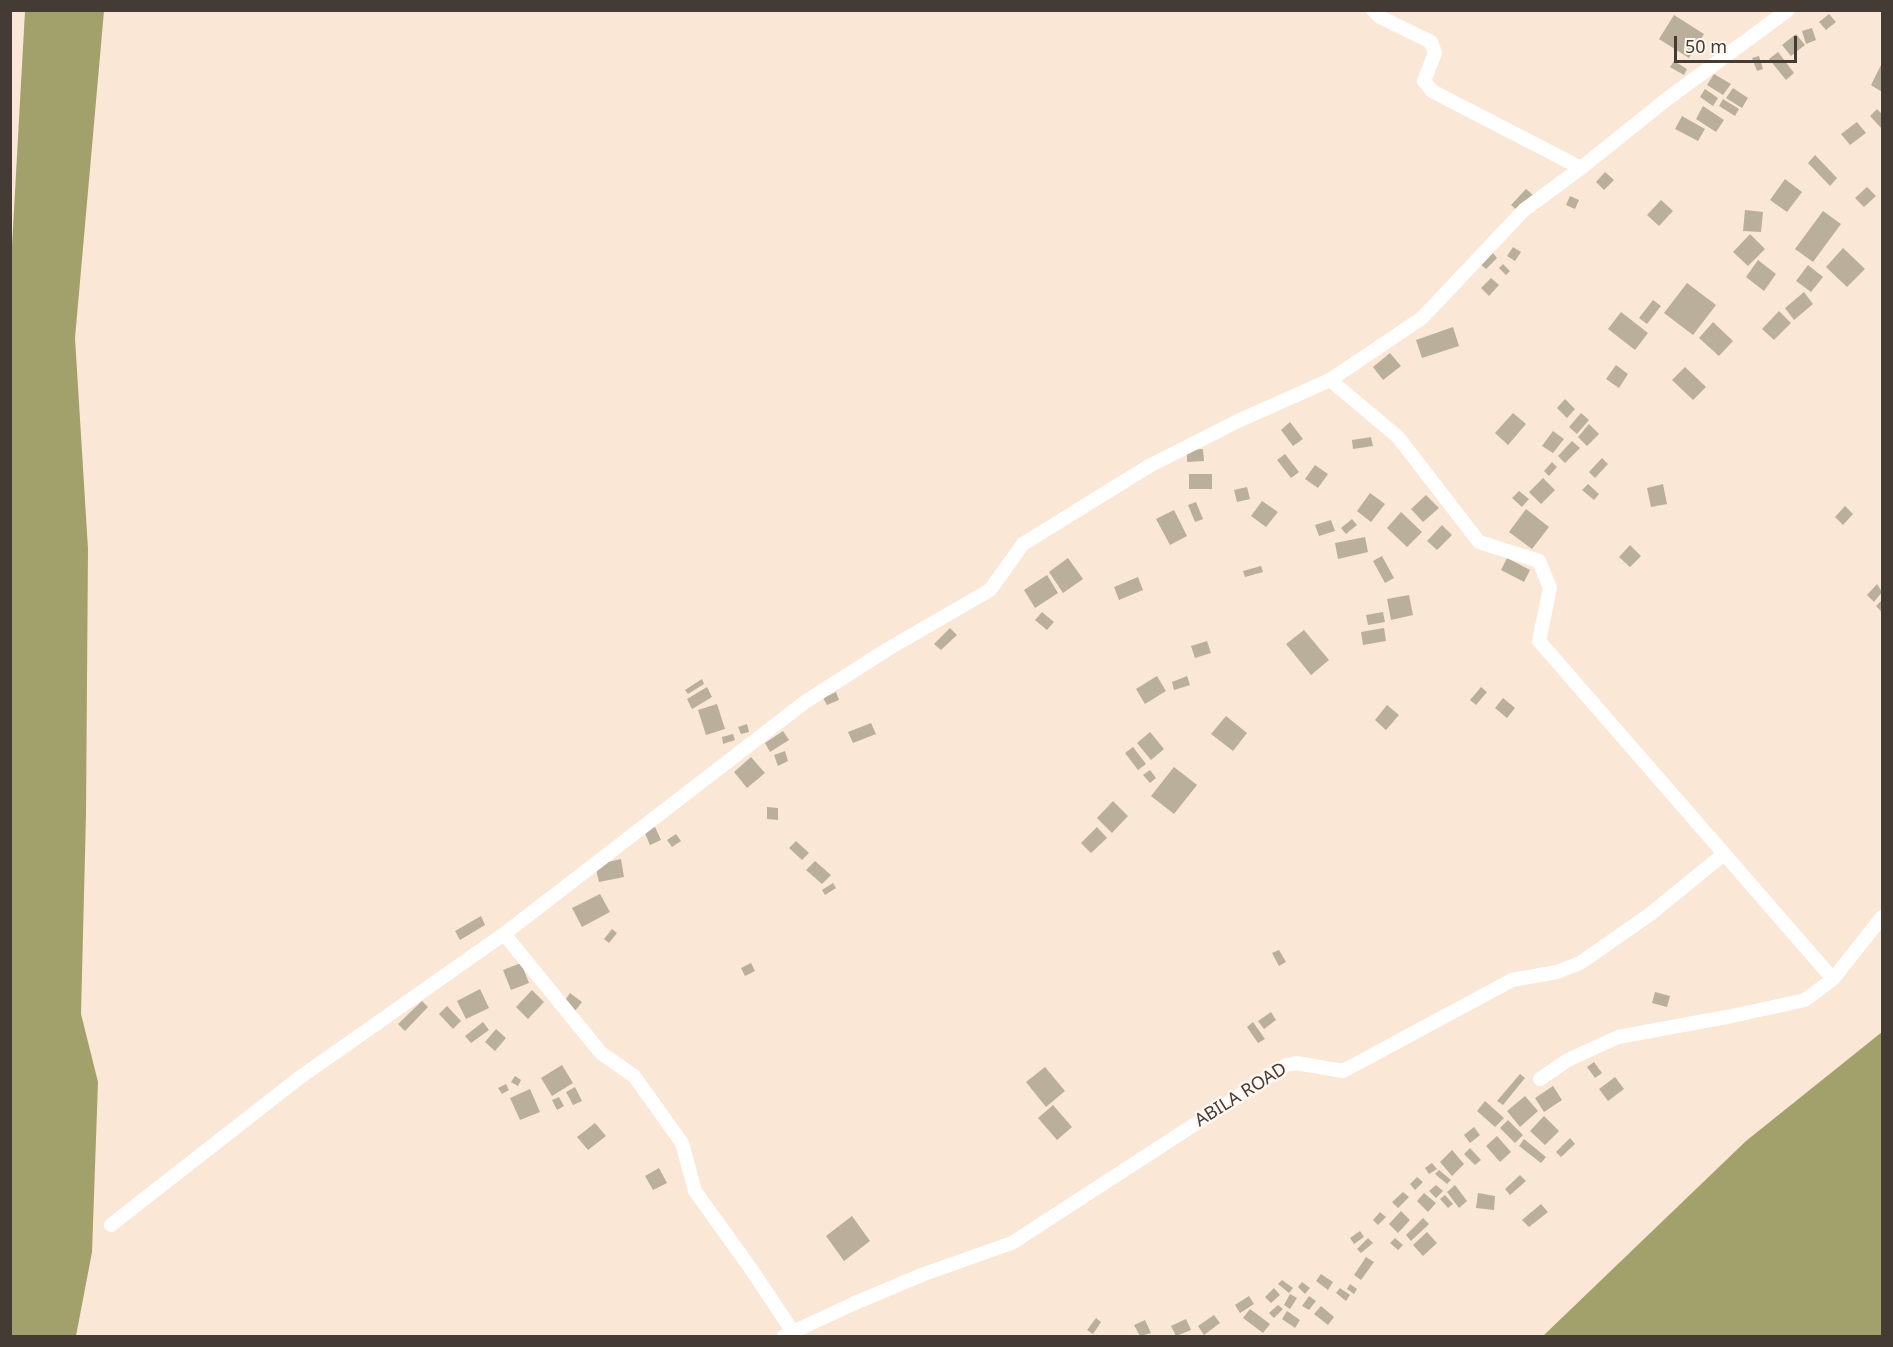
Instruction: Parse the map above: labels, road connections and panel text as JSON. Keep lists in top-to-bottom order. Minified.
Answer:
{"streets":{"street":["ABILA ROAD"]},"scale_bar":"50 m"}
